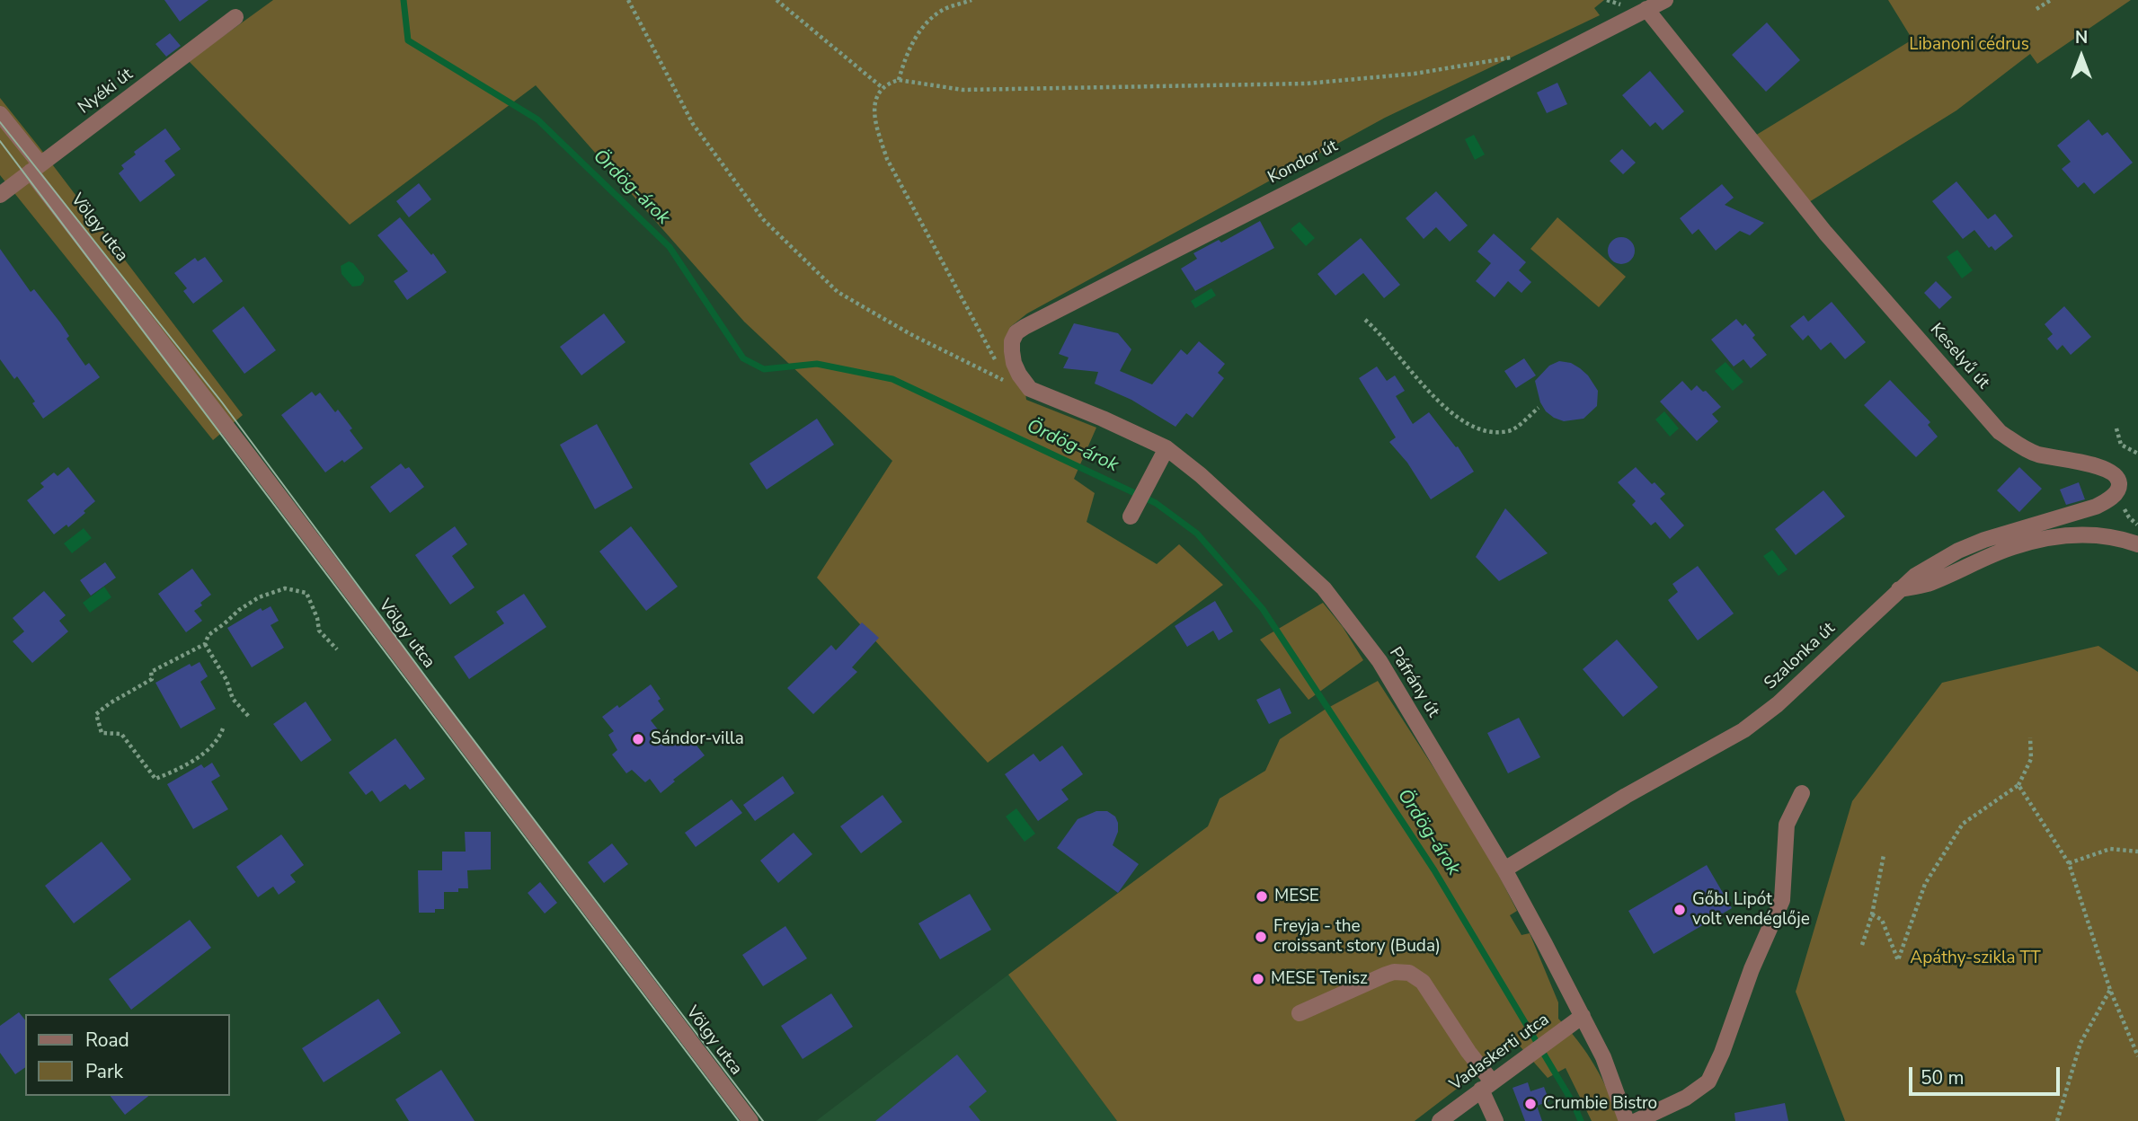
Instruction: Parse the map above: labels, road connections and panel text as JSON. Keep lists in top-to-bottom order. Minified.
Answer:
{"streets":{"street":["Nyéki út","Kondor út","Völgy utca","Keselyű út","Szalonka út","Páfrány út","Vadaskerti utca"]},"crossings":[["Nyéki út","Völgy utca"],["Kondor út","Keselyű út"],["Kondor út","Páfrány út"],["Keselyű út","Szalonka út"],["Szalonka út","Páfrány út"],["Páfrány út","Vadaskerti utca"]],"water":["Ördög-árok"],"parks":["Libanoni cédrus","Apáthy-szikla TT"],"places":["Sándor-villa","MESE","Gőbl Lipót volt vendéglője","Freyja - the croissant story (Buda)","MESE Tenisz","Crumbie Bistro"],"legend":["Road","Park"],"scale_bar":"50 m","north":"top"}
